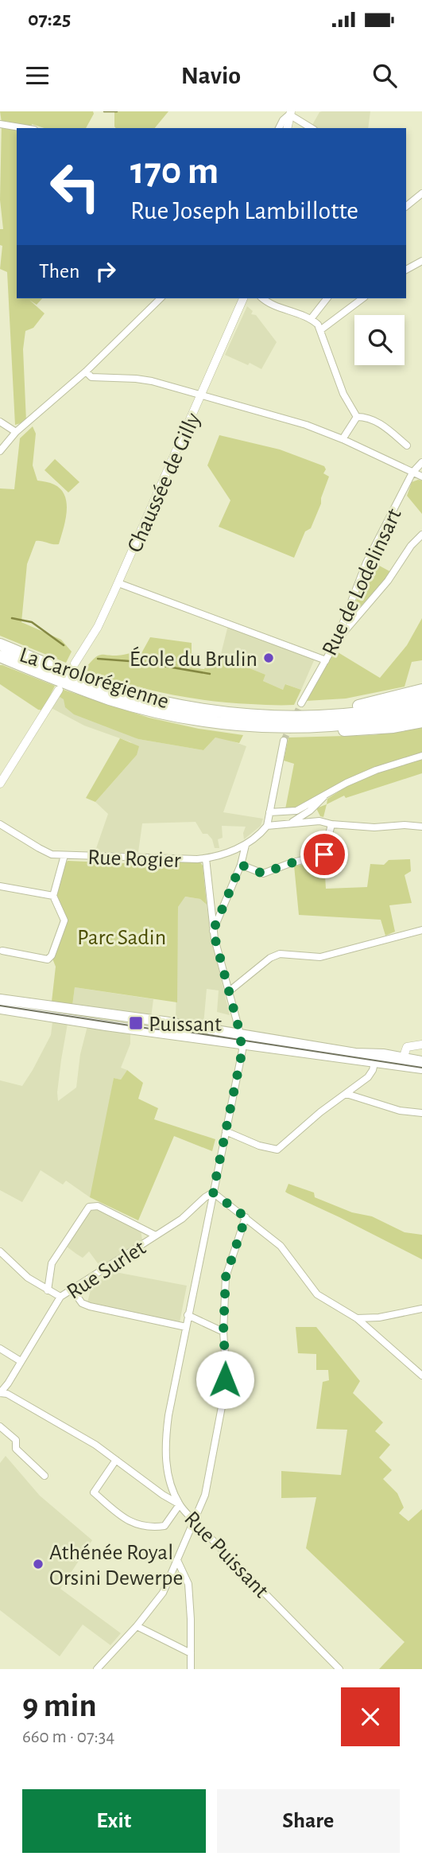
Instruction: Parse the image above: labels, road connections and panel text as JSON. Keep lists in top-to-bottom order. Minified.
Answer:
{"streets":{"highway":["La Carolorégienne"],"street":["Chaussée de Gilly","Rue de Lodelinsart","Rue Rogier","Rue Surlet","Rue Puissant"]},"crossings":[["Rue Surlet","Rue Puissant"]],"parks":["Parc Sadin"],"places":{"other":["École du Brulin","Athénée Royal Orsini Dewerpe"],"transit":["Puissant"]},"page":{"status":"07:25","header":"Navio","turn":["170 m","Rue Joseph Lambillotte"],"then":"Then","heading":["9 min","660 m · 07:34"],"buttons":["Exit","Share"]}}
